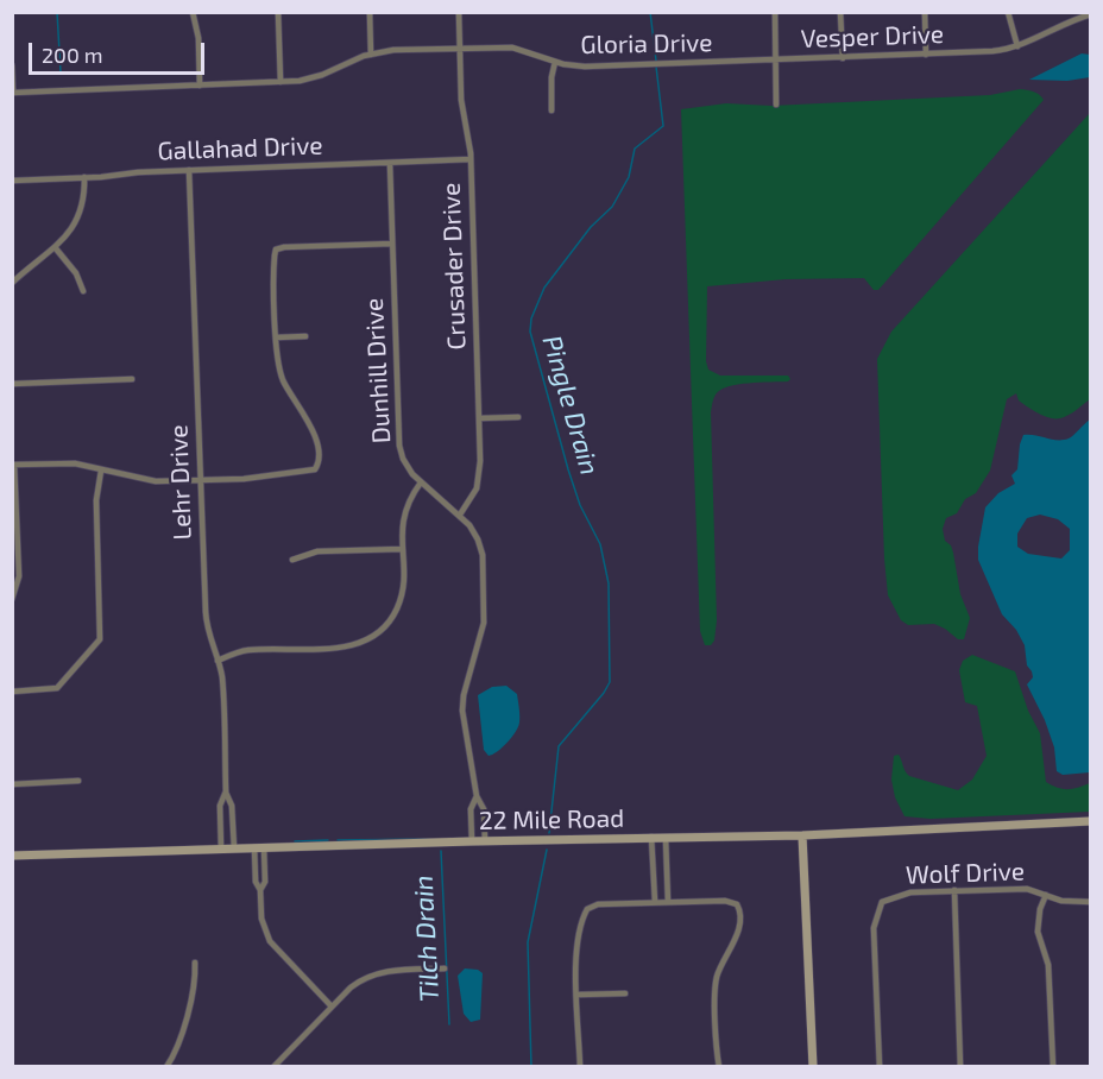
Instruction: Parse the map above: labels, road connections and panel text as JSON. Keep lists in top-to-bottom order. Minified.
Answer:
{"streets":{"street":["Vesper Drive","Gloria Drive","Gallahad Drive","Crusader Drive","Dunhill Drive","Lehr Drive","22 Mile Road","Wolf Drive"]},"crossings":[["Vesper Drive","Gloria Drive"],["Gloria Drive","Crusader Drive"],["Gallahad Drive","Crusader Drive"],["Gallahad Drive","Dunhill Drive"],["Gallahad Drive","Lehr Drive"],["Crusader Drive","Dunhill Drive"],["Dunhill Drive","22 Mile Road"],["Lehr Drive","22 Mile Road"]],"water":["Pingle Drain","Tilch Drain"],"scale_bar":"200 m"}
